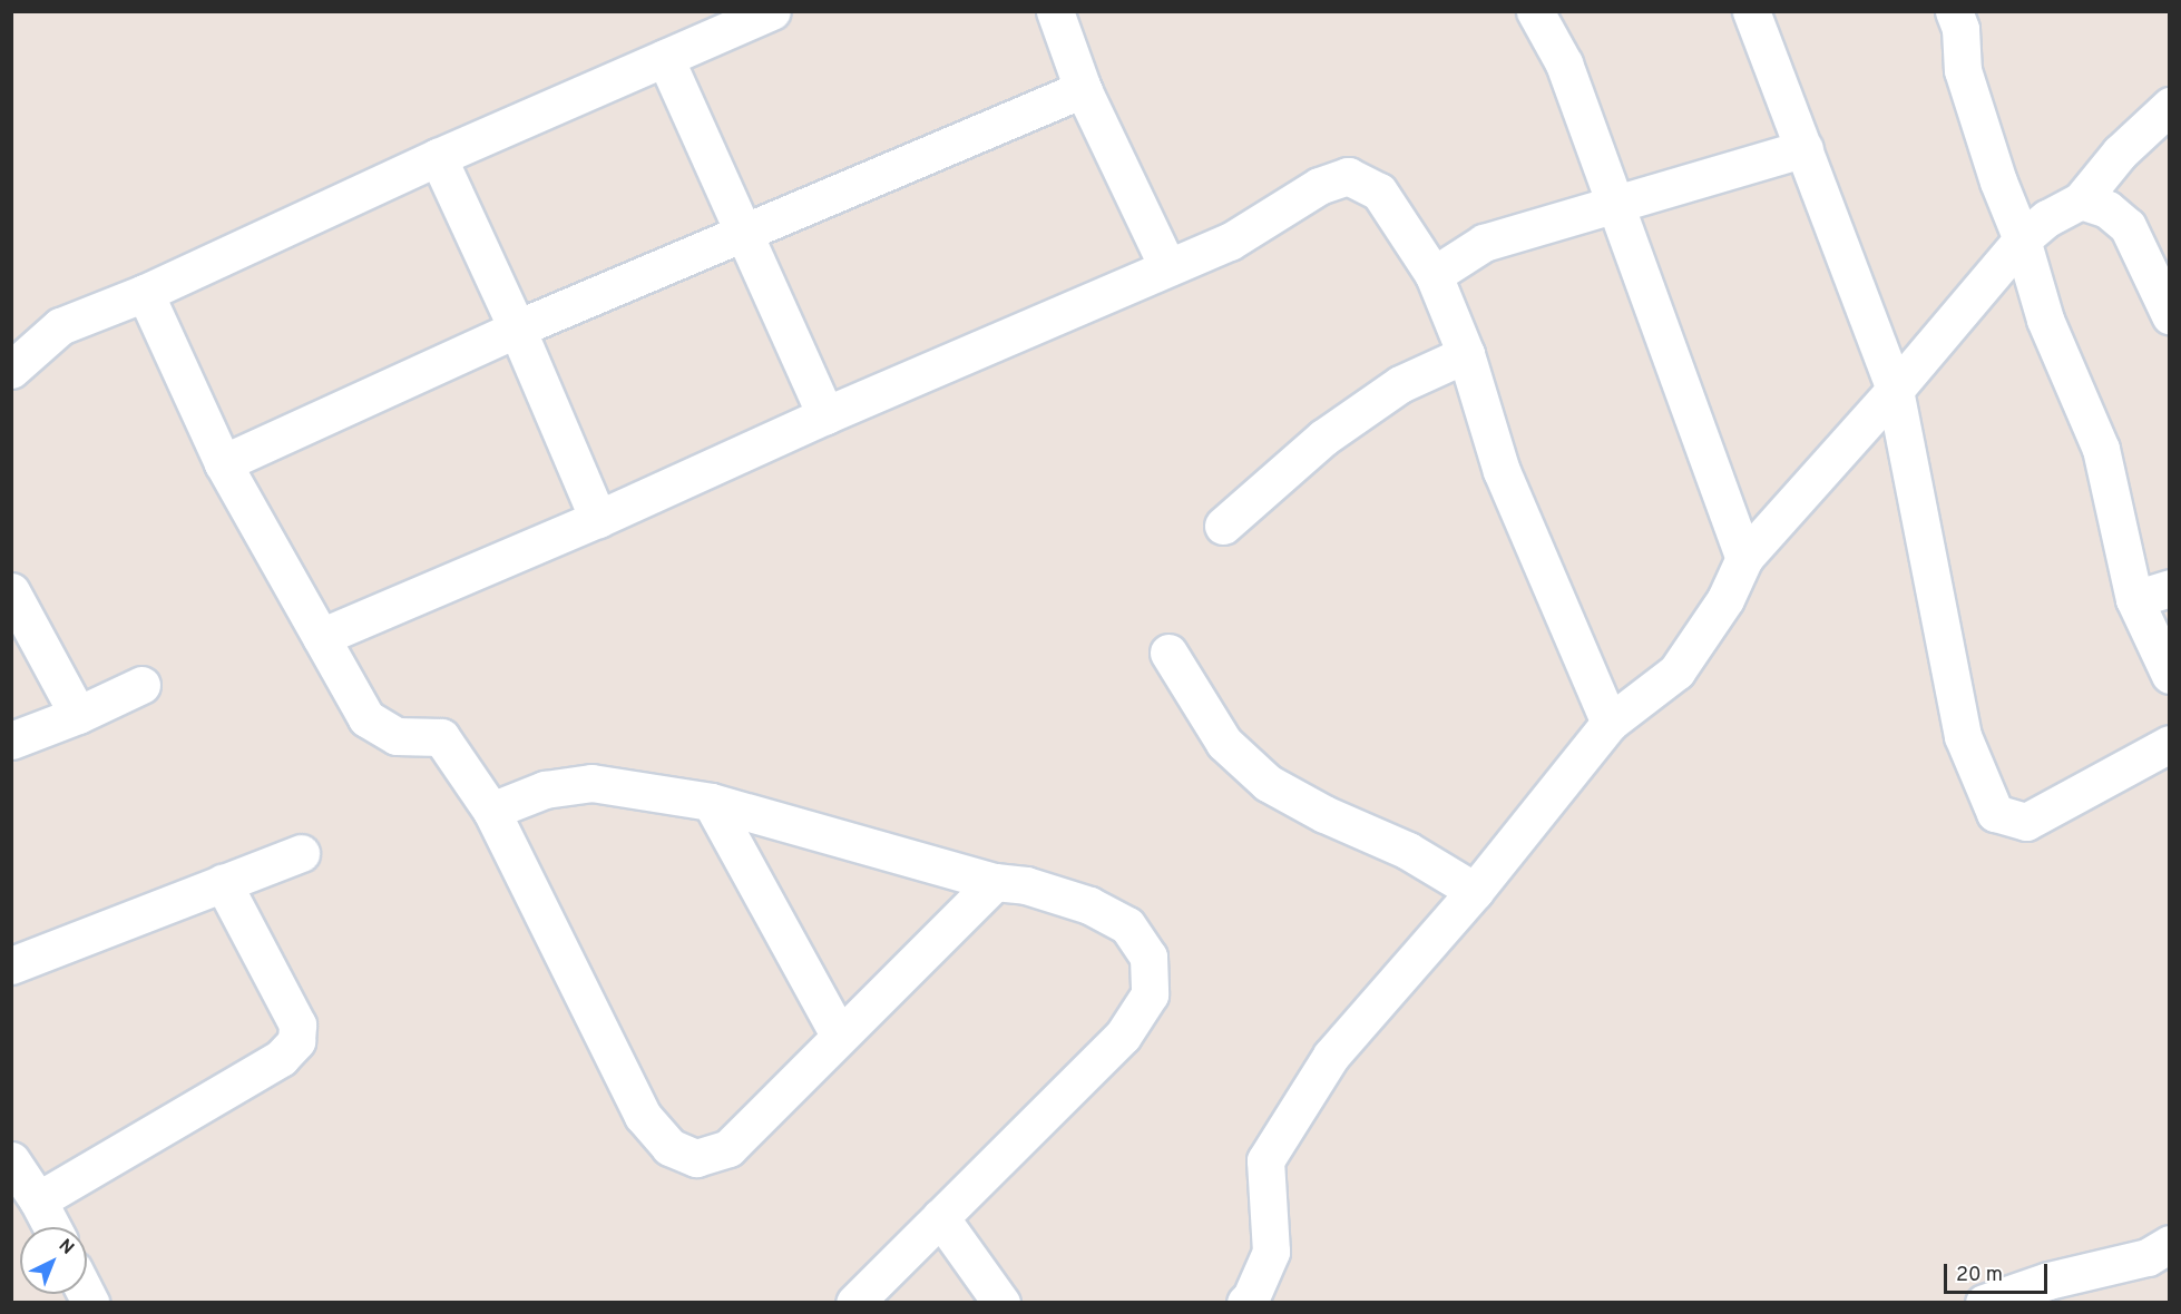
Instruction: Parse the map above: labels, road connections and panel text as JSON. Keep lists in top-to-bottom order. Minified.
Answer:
{"scale_bar":"20 m","north":"top right"}
